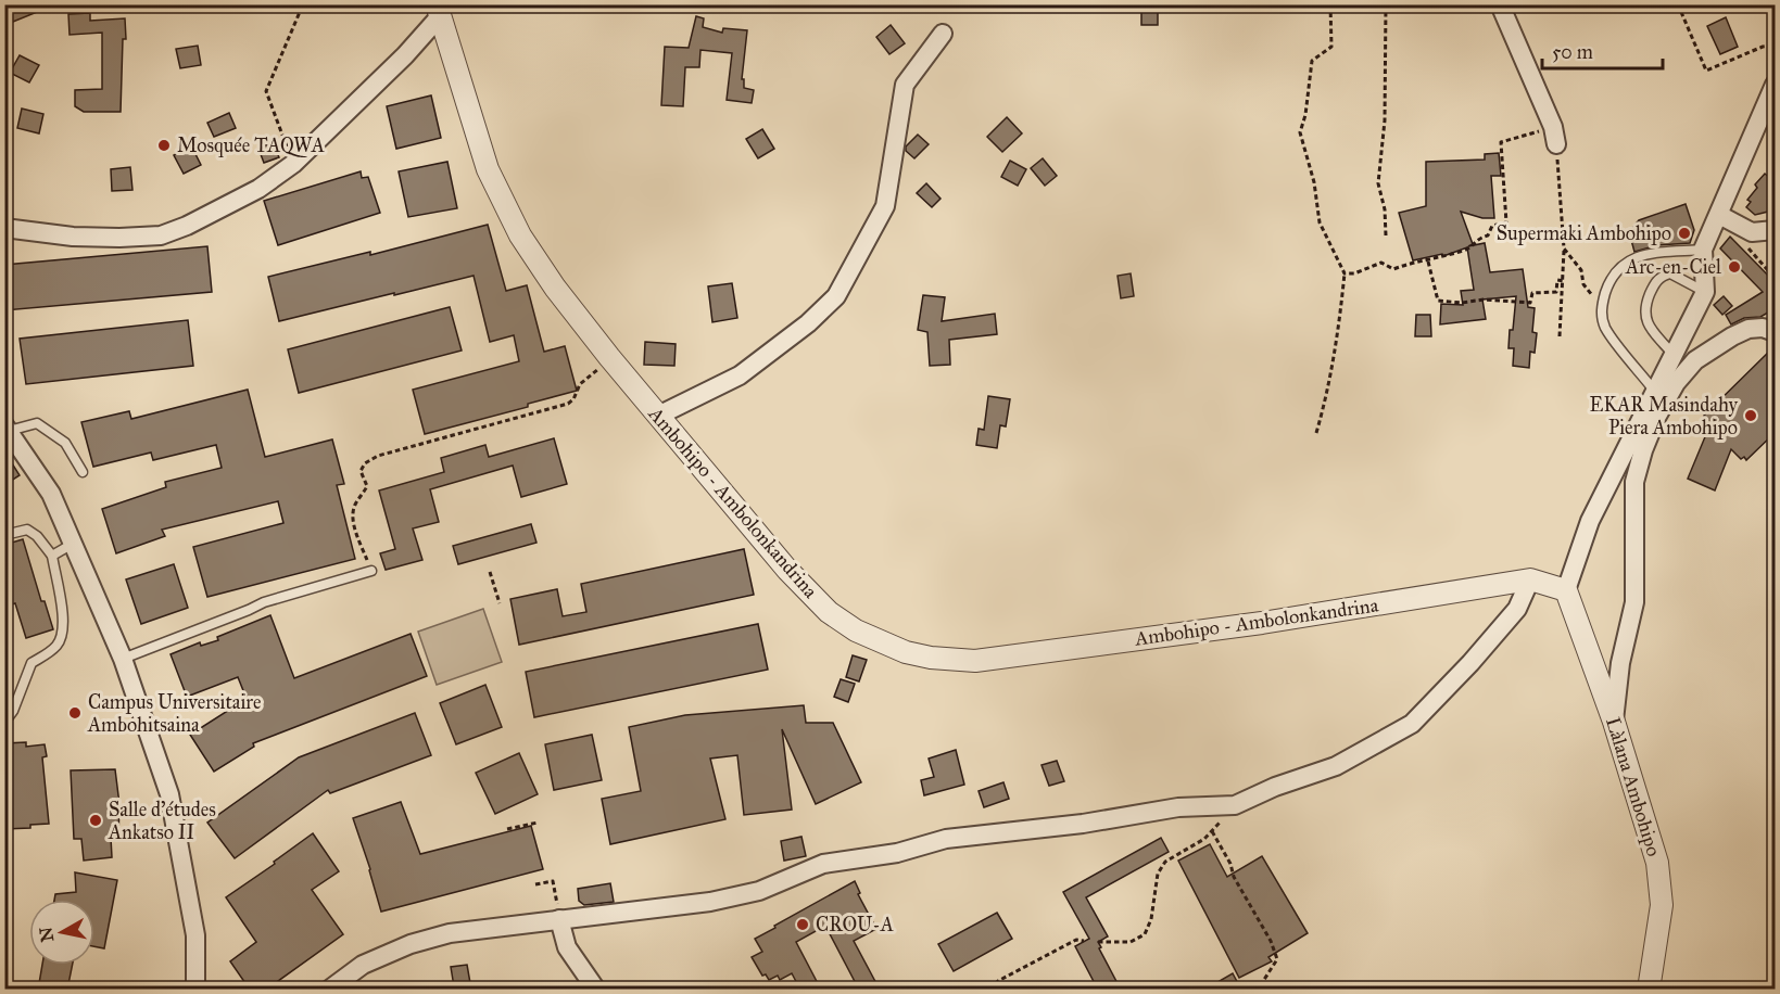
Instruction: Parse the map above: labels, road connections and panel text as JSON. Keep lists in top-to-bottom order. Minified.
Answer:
{"streets":{"street":["Ambohipo - Ambolonkandrina","Làlana Ambohipo"]},"crossings":[["Ambohipo - Ambolonkandrina","Làlana Ambohipo"]],"places":["Mosquée TAQWA","Supermaki Ambohipo","Arc-en-Ciel","EKAR Masindahy Piera Ambohipo","Campus Universitaire Ambohitsaina","Salle d'études Ankatso II","CROU-A"],"scale_bar":"50 m","north":"left"}
